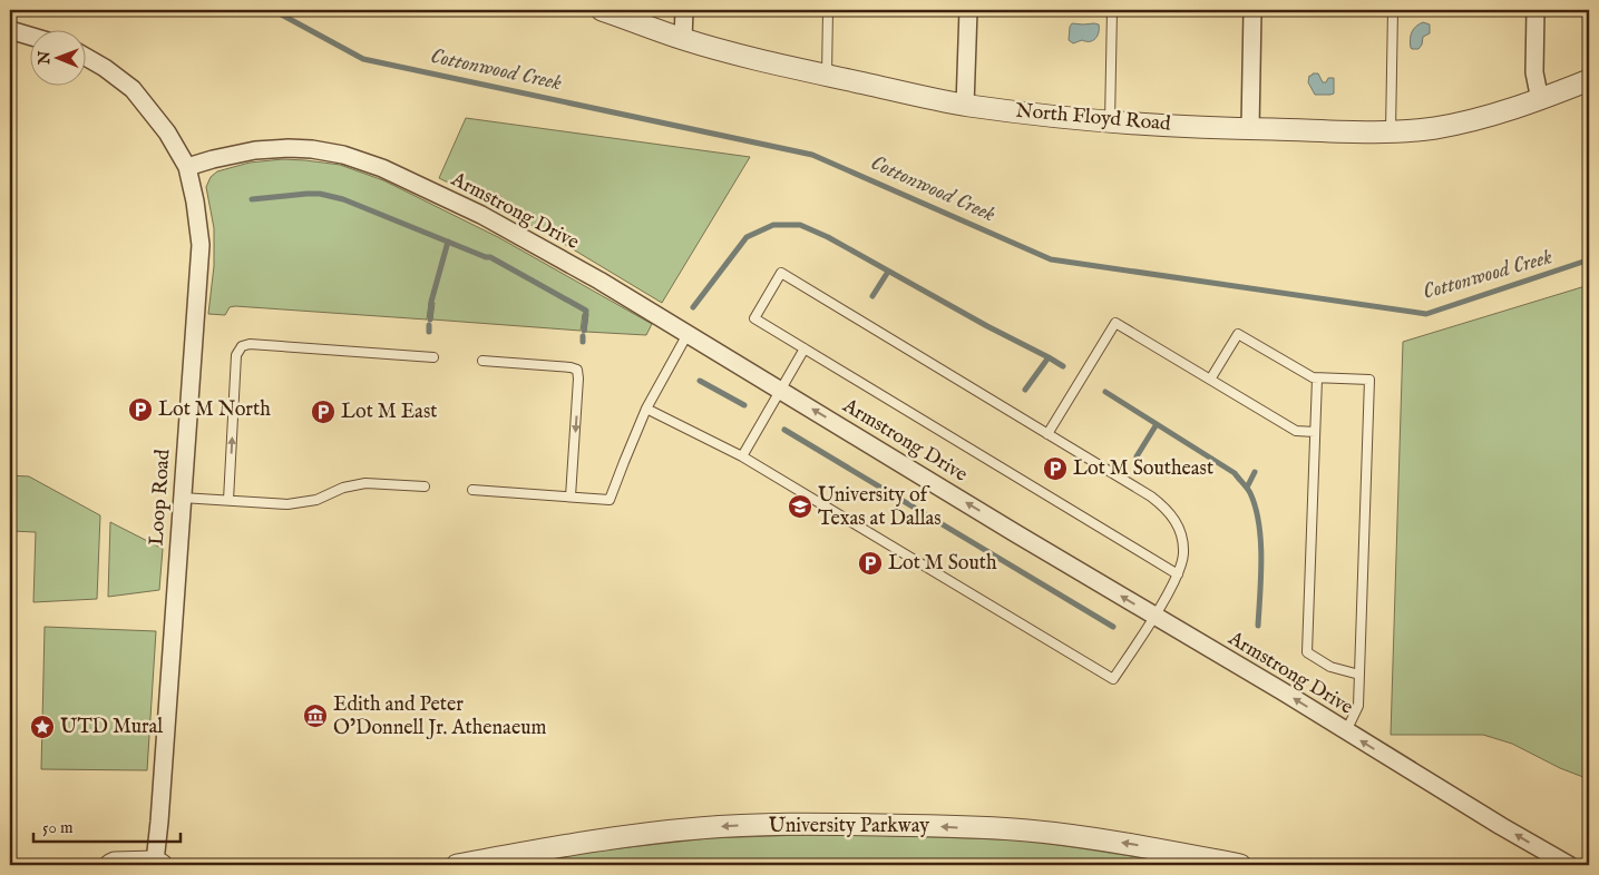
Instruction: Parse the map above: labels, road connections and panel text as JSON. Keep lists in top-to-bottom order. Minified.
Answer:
{"streets":{"street":["North Floyd Road","Armstrong Drive","Loop Road","University Parkway"]},"crossings":[["Armstrong Drive","Loop Road"]],"one_way":["Armstrong Drive","University Parkway"],"water":["Cottonwood Creek"],"places":{"parking":["Lot M North","Lot M East","Lot M Southeast","Lot M South"],"school or university":["University of Texas at Dallas"],"museum":["Edith and Peter O’Donnell Jr. Athenaeum"],"place":["UTD Mural"]},"scale_bar":"50 m","north":"left"}
